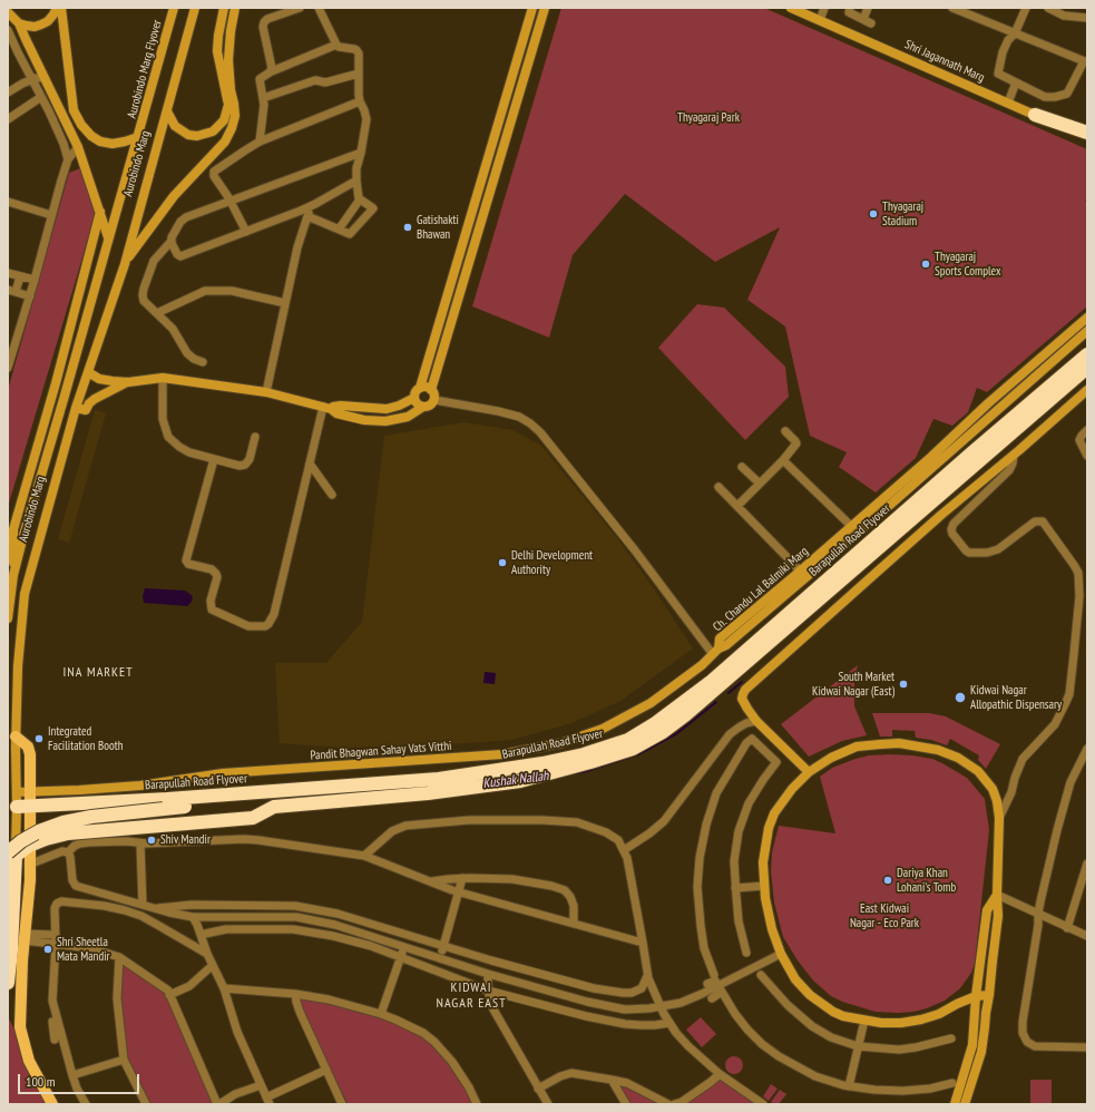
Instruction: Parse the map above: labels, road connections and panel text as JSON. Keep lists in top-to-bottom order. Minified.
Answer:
{"streets":{"highway":["Aurobindo Marg","Barapullah Road Flyover"],"street":["Shri Jagannath Marg","Aurobindo Marg Flyover","Ch. Chandu Lal Balmiki Marg","Pandit Bhagwan Sahay Vats Vitthi"]},"crossings":[["Aurobindo Marg Flyover","Aurobindo Marg"],["Aurobindo Marg","Barapullah Road Flyover"],["Aurobindo Marg","Pandit Bhagwan Sahay Vats Vitthi"],["Ch. Chandu Lal Balmiki Marg","Pandit Bhagwan Sahay Vats Vitthi"]],"districts":["INA MARKET","KIDWAI NAGAR EAST"],"water":["Kushak Nallah"],"parks":["Thyagaraj Park","East Kidwai Nagar - Eco Park"],"places":["Thyagaraj Stadium","Gatishakti Bhawan","Thyagaraj Sports Complex","Delhi Development Authority","South Market Kidwai Nagar (East)","Kidwai Nagar Allopathic Dispensary","Integrated Facilitation Booth","Shiv Mandir","Dariya Khan Lohani's Tomb","Shri Sheetla Mata Mandir"],"scale_bar":"100 m"}
